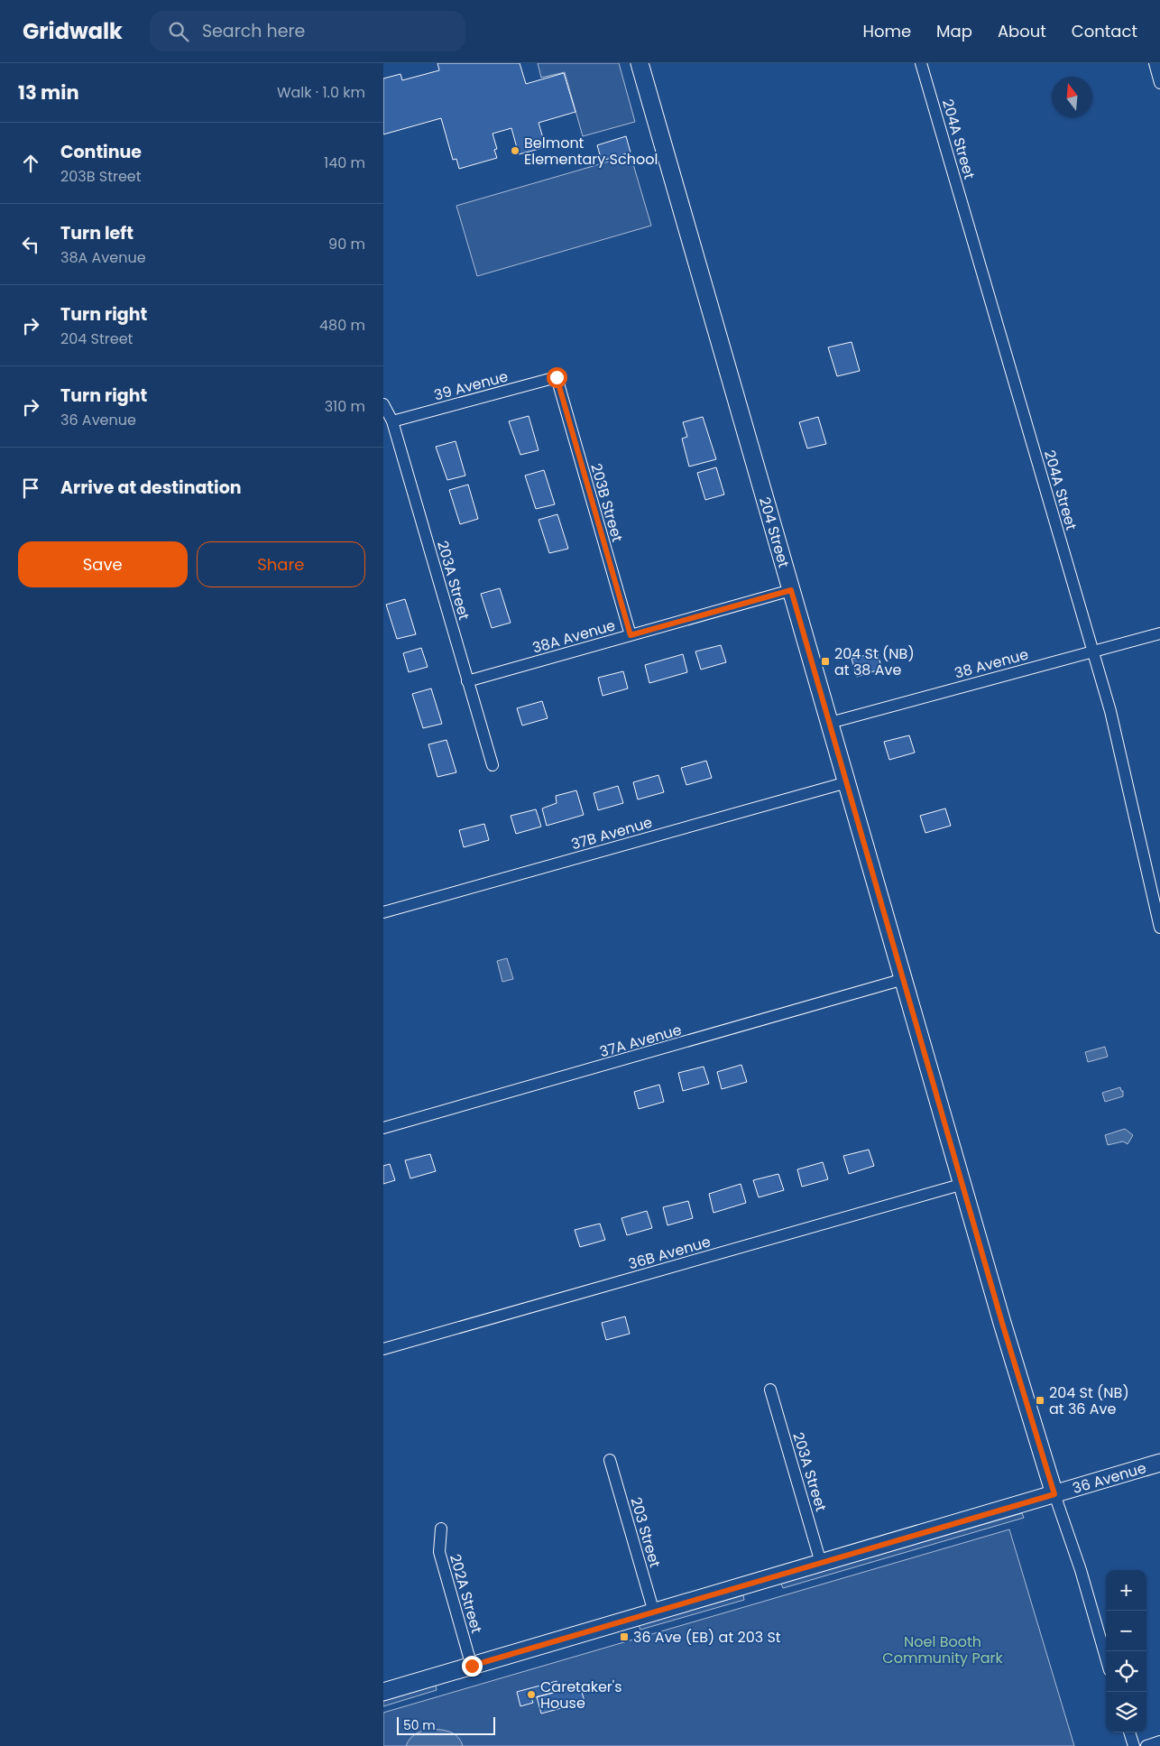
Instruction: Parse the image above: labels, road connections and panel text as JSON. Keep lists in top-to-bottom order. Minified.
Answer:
{"streets":{"street":["204A Street","39 Avenue","203B Street","204 Street","203A Street","38A Avenue","38 Avenue","37B Avenue","37A Avenue","36B Avenue","36 Avenue","203 Street","202A Street"]},"crossings":[["204A Street","38 Avenue"],["39 Avenue","203B Street"],["39 Avenue","203A Street"],["203B Street","38A Avenue"],["204 Street","38A Avenue"],["204 Street","38 Avenue"],["204 Street","37B Avenue"],["204 Street","37A Avenue"],["204 Street","36B Avenue"],["204 Street","36 Avenue"],["203A Street","38A Avenue"],["203A Street","36 Avenue"],["36 Avenue","203 Street"],["36 Avenue","202A Street"]],"parks":["Noel Booth Community Park"],"places":{"other":["Belmont Elementary School","Caretaker's House"],"transit":["204 St (NB) at 38 Ave","204 St (NB) at 36 Ave","36 Ave (EB) at 203 St"]},"scale_bar":"50 m","north":"top","page":{"header":"Gridwalk","search":"Search here","nav":["Home","Map","About","Contact"],"heading":["13 min","Walk · 1.0 km"],"list":[["Continue","203B Street","140 m"],["Turn left","38A Avenue","90 m"],["Turn right","204 Street","480 m"],["Turn right","36 Avenue","310 m"],"Arrive at destination"],"buttons":["Save","Share"],"map_buttons":["+","−"],"scale":"50 m"}}
